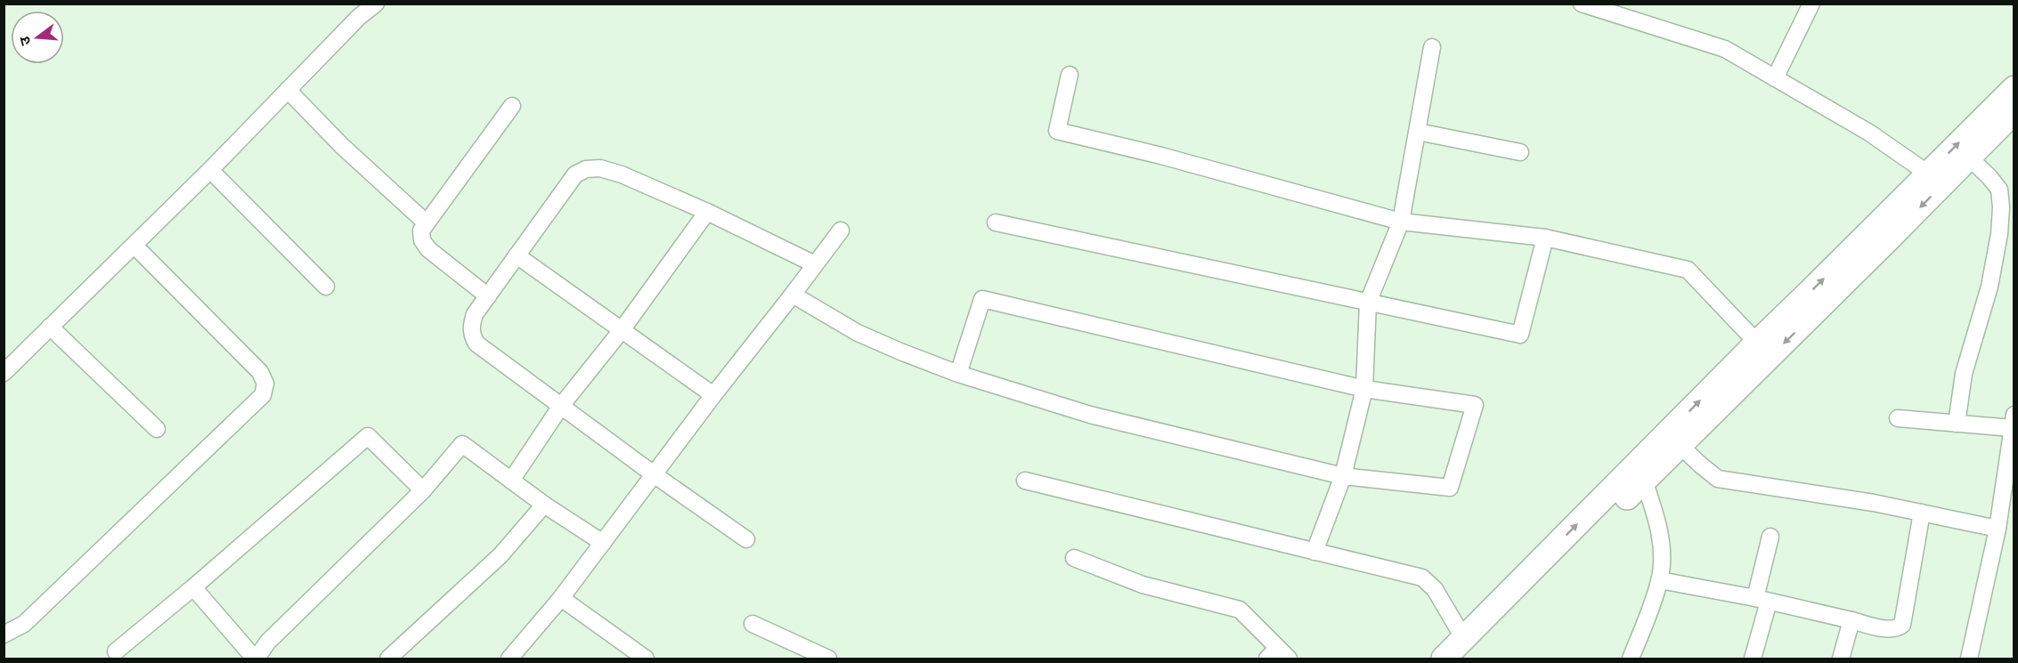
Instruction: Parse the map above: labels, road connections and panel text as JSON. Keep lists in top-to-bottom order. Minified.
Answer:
{"north":"left"}
